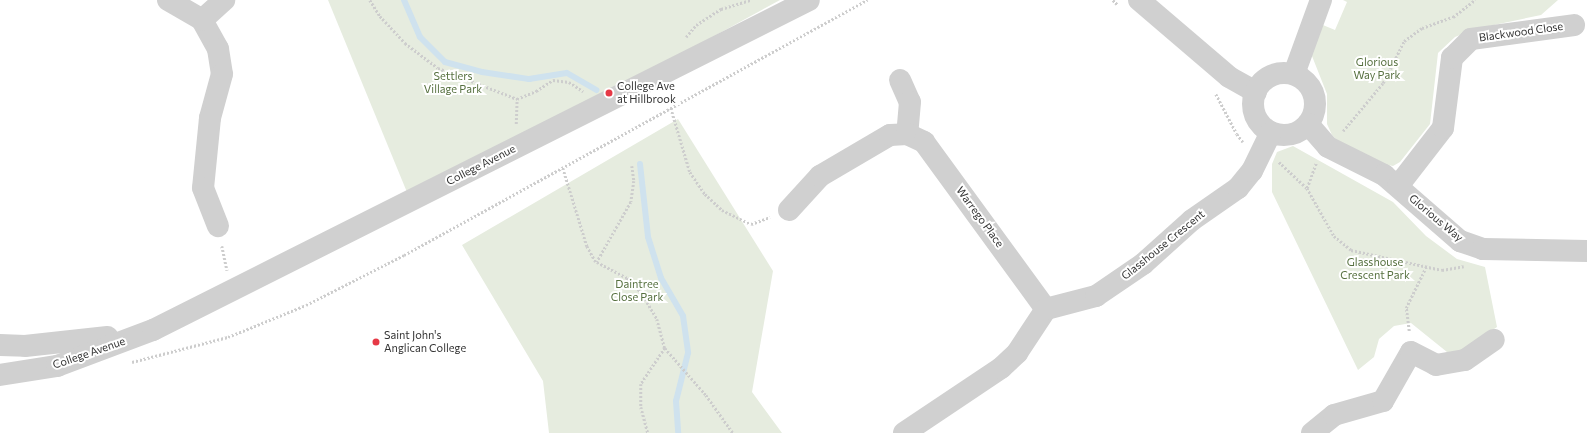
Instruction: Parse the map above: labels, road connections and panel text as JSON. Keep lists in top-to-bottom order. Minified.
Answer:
{"streets":{"street":["Blackwood Close","College Avenue","Warrego Place","Glorious Way","Glasshouse Crescent"]},"crossings":[["Blackwood Close","Glorious Way"],["Warrego Place","Glasshouse Crescent"],["Glorious Way","Glasshouse Crescent"]],"parks":["Glorious Way Park","Settlers Village Park","Glasshouse Crescent Park","Daintree Close Park"],"places":["College Ave at Hillbrook","Saint John's Anglican College"]}
